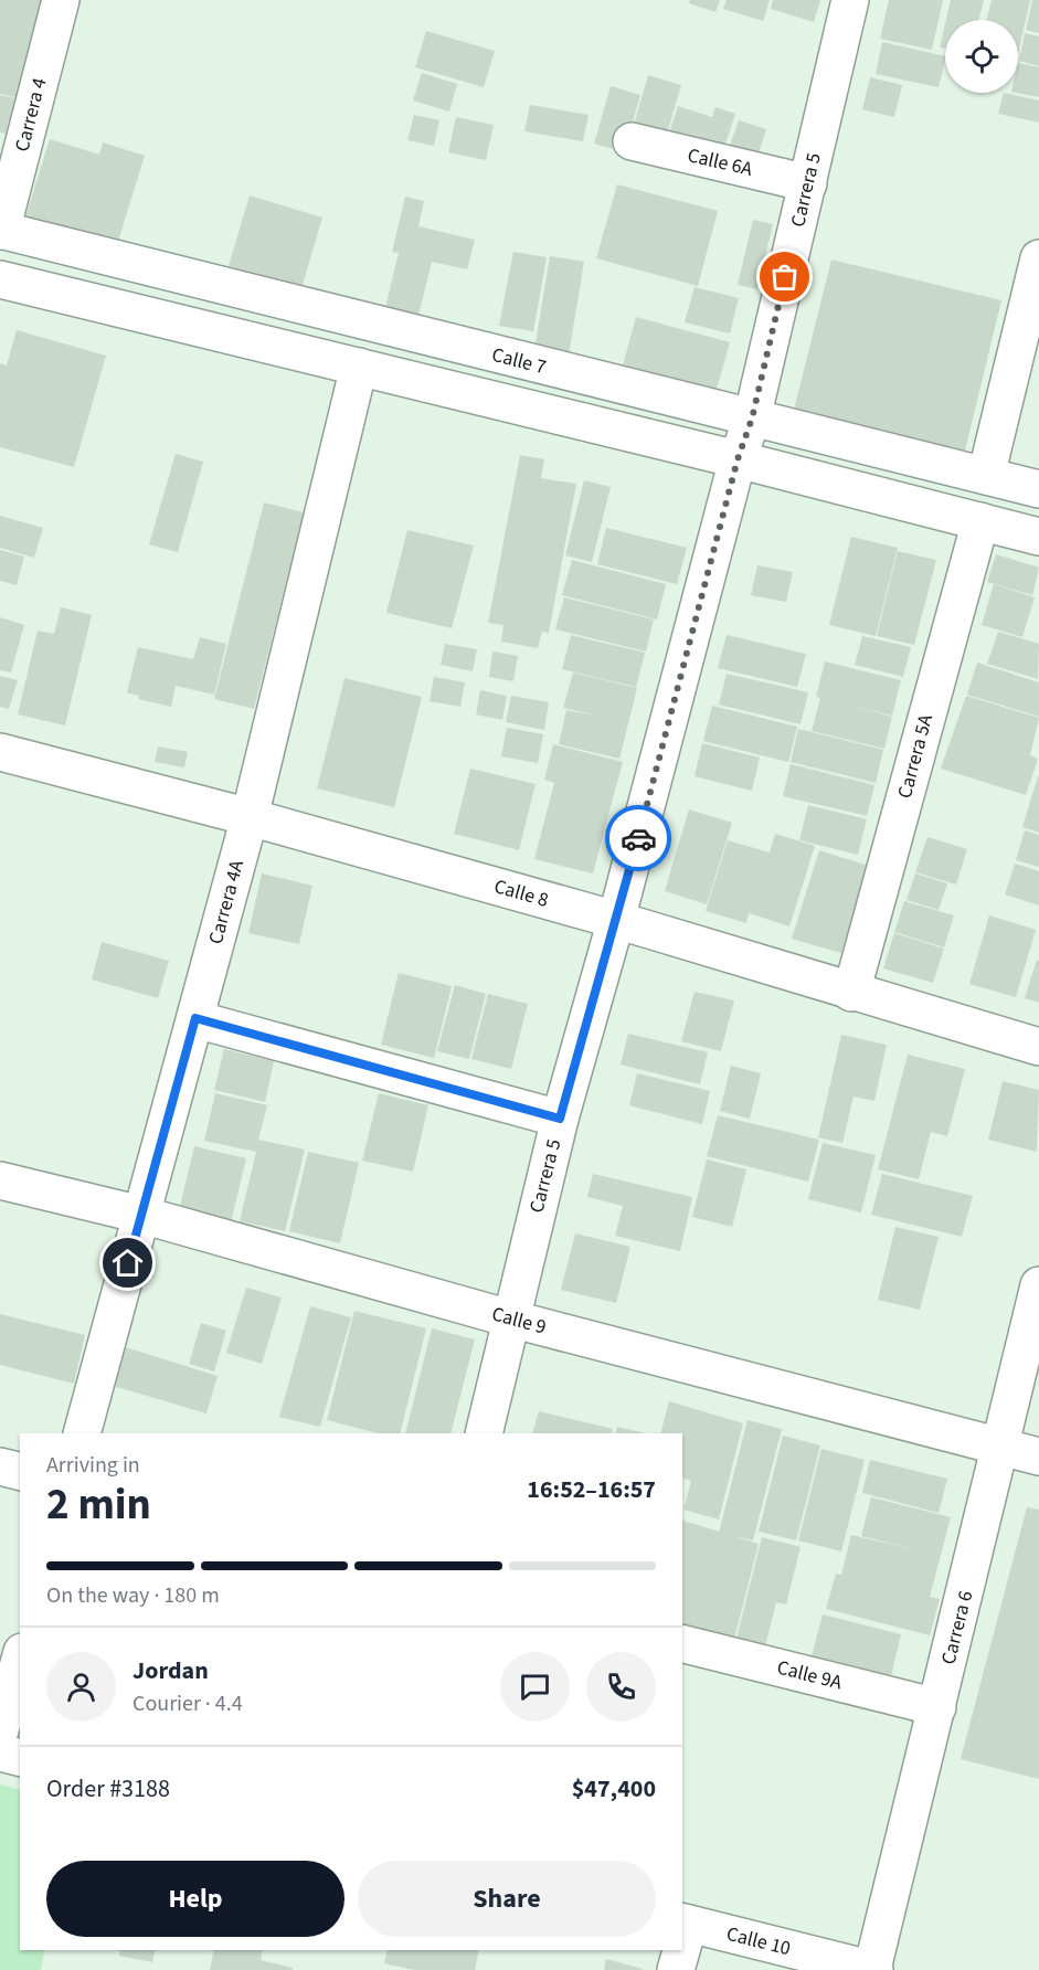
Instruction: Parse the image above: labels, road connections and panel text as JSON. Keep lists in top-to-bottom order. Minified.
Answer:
{"streets":{"street":["Carrera 4","Calle 6A","Carrera 5","Calle 7","Carrera 5A","Calle 8","Carrera 4A","Calle 9","Carrera 6","Calle 9A","Calle 10"]},"crossings":[["Carrera 4","Calle 7"],["Calle 6A","Carrera 5"],["Carrera 5","Calle 7"],["Carrera 5","Calle 8"],["Carrera 5","Calle 9"],["Carrera 5A","Calle 8"],["Calle 8","Carrera 4A"],["Carrera 4A","Calle 9"],["Calle 9","Carrera 6"],["Carrera 6","Calle 9A"],["Carrera 6","Calle 10"]],"page":{"heading":["2 min","Arriving in","16:52–16:57"],"panel":["Jordan","Courier · 4.4","Order #3188","$47,400"],"bar":"On the way · 180 m","buttons":["Help","Share"]}}
